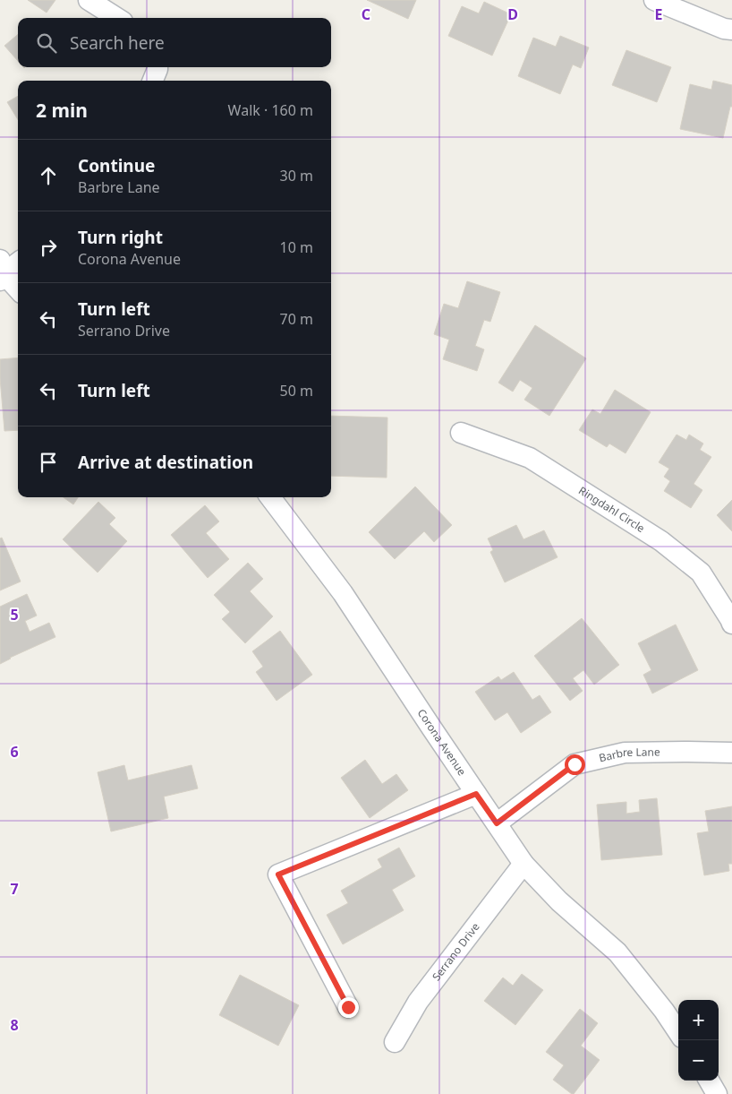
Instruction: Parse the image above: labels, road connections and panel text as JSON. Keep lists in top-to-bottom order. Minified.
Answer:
{"streets":{"street":["Ringdahl Circle","Corona Avenue","Barbre Lane","Serrano Drive"]},"crossings":[["Corona Avenue","Barbre Lane"],["Corona Avenue","Serrano Drive"]],"page":{"search":"Search here","heading":["2 min","Walk · 160 m"],"list":[["Continue","Barbre Lane","30 m"],["Turn right","Corona Avenue","10 m"],["Turn left","Serrano Drive","70 m"],["Turn left","50 m"],"Arrive at destination"],"map_buttons":["+","−"]},"grid":{"columns":["C","D","E"],"rows":["5","6","7","8"]}}
